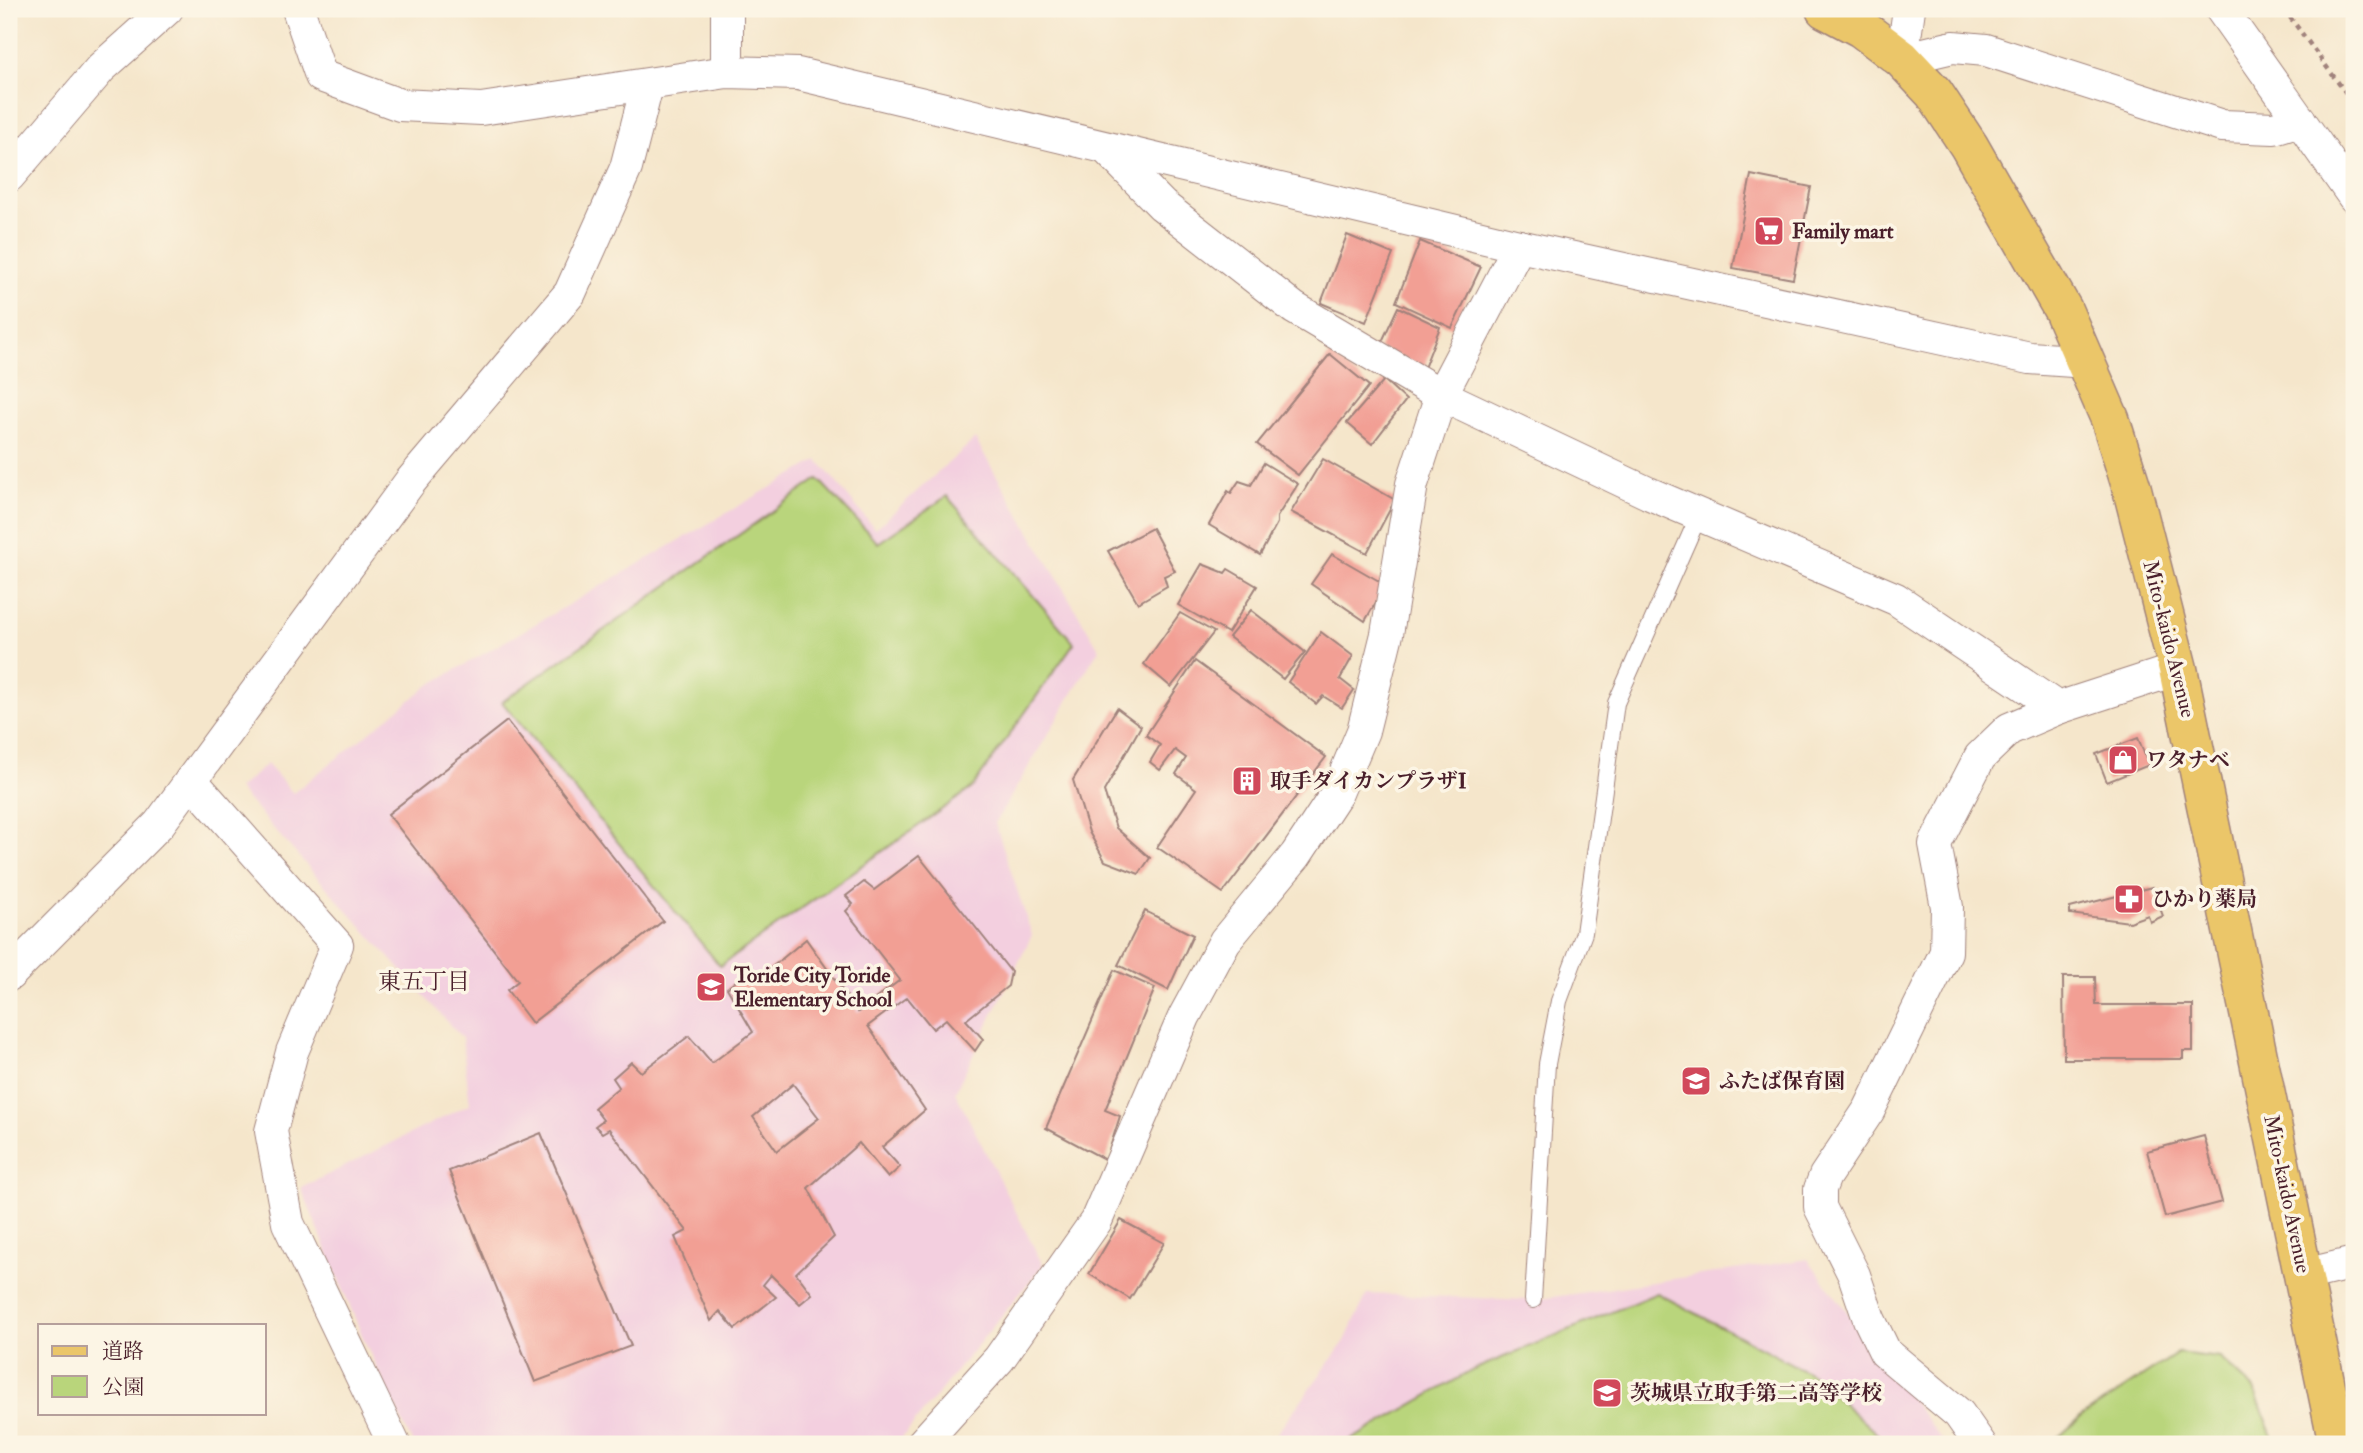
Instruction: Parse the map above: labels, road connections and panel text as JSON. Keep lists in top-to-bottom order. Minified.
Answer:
{"streets":{"main road":["Mito-kaido Avenue"]},"districts":["東五丁目"],"places":{"supermarket":["Family mart"],"shop":["ワタナベ"],"building":["取手ダイカンプラザI"],"pharmacy":["ひかり薬局"],"school or university":["Toride City Toride Elementary School","ふたば保育園","茨城県立取手第二高等学校"]},"legend":["道路","公園"]}
